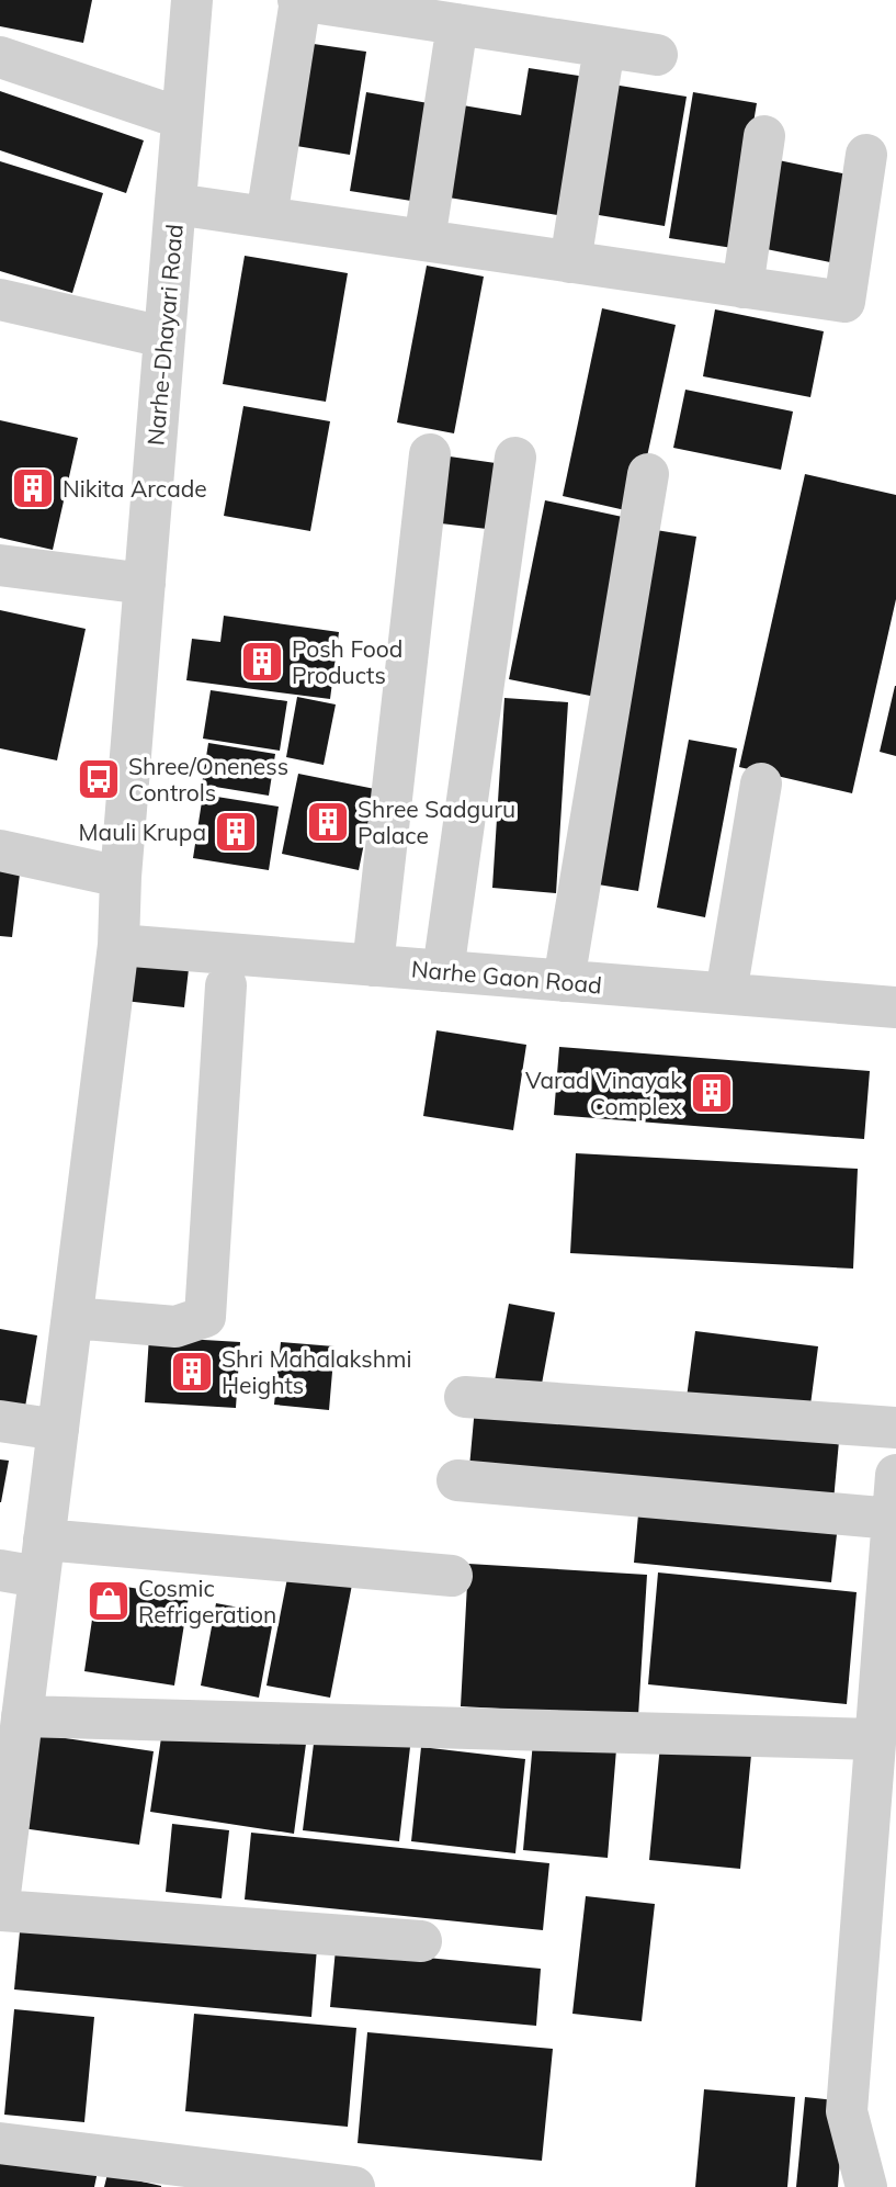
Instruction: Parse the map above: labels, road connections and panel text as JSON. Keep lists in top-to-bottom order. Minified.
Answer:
{"streets":{"street":["Narhe-Dhayari Road","Narhe Gaon Road"]},"crossings":[["Narhe-Dhayari Road","Narhe Gaon Road"]],"places":{"building":["Nikita Arcade","Posh Food Products","Shree Sadguru Palace","Mauli Krupa","Varad Vinayak Complex","Shri Mahalakshmi Heights"],"bus stop":["Shree/Oneness Controls"],"shop":["Cosmic Refrigeration"]}}
